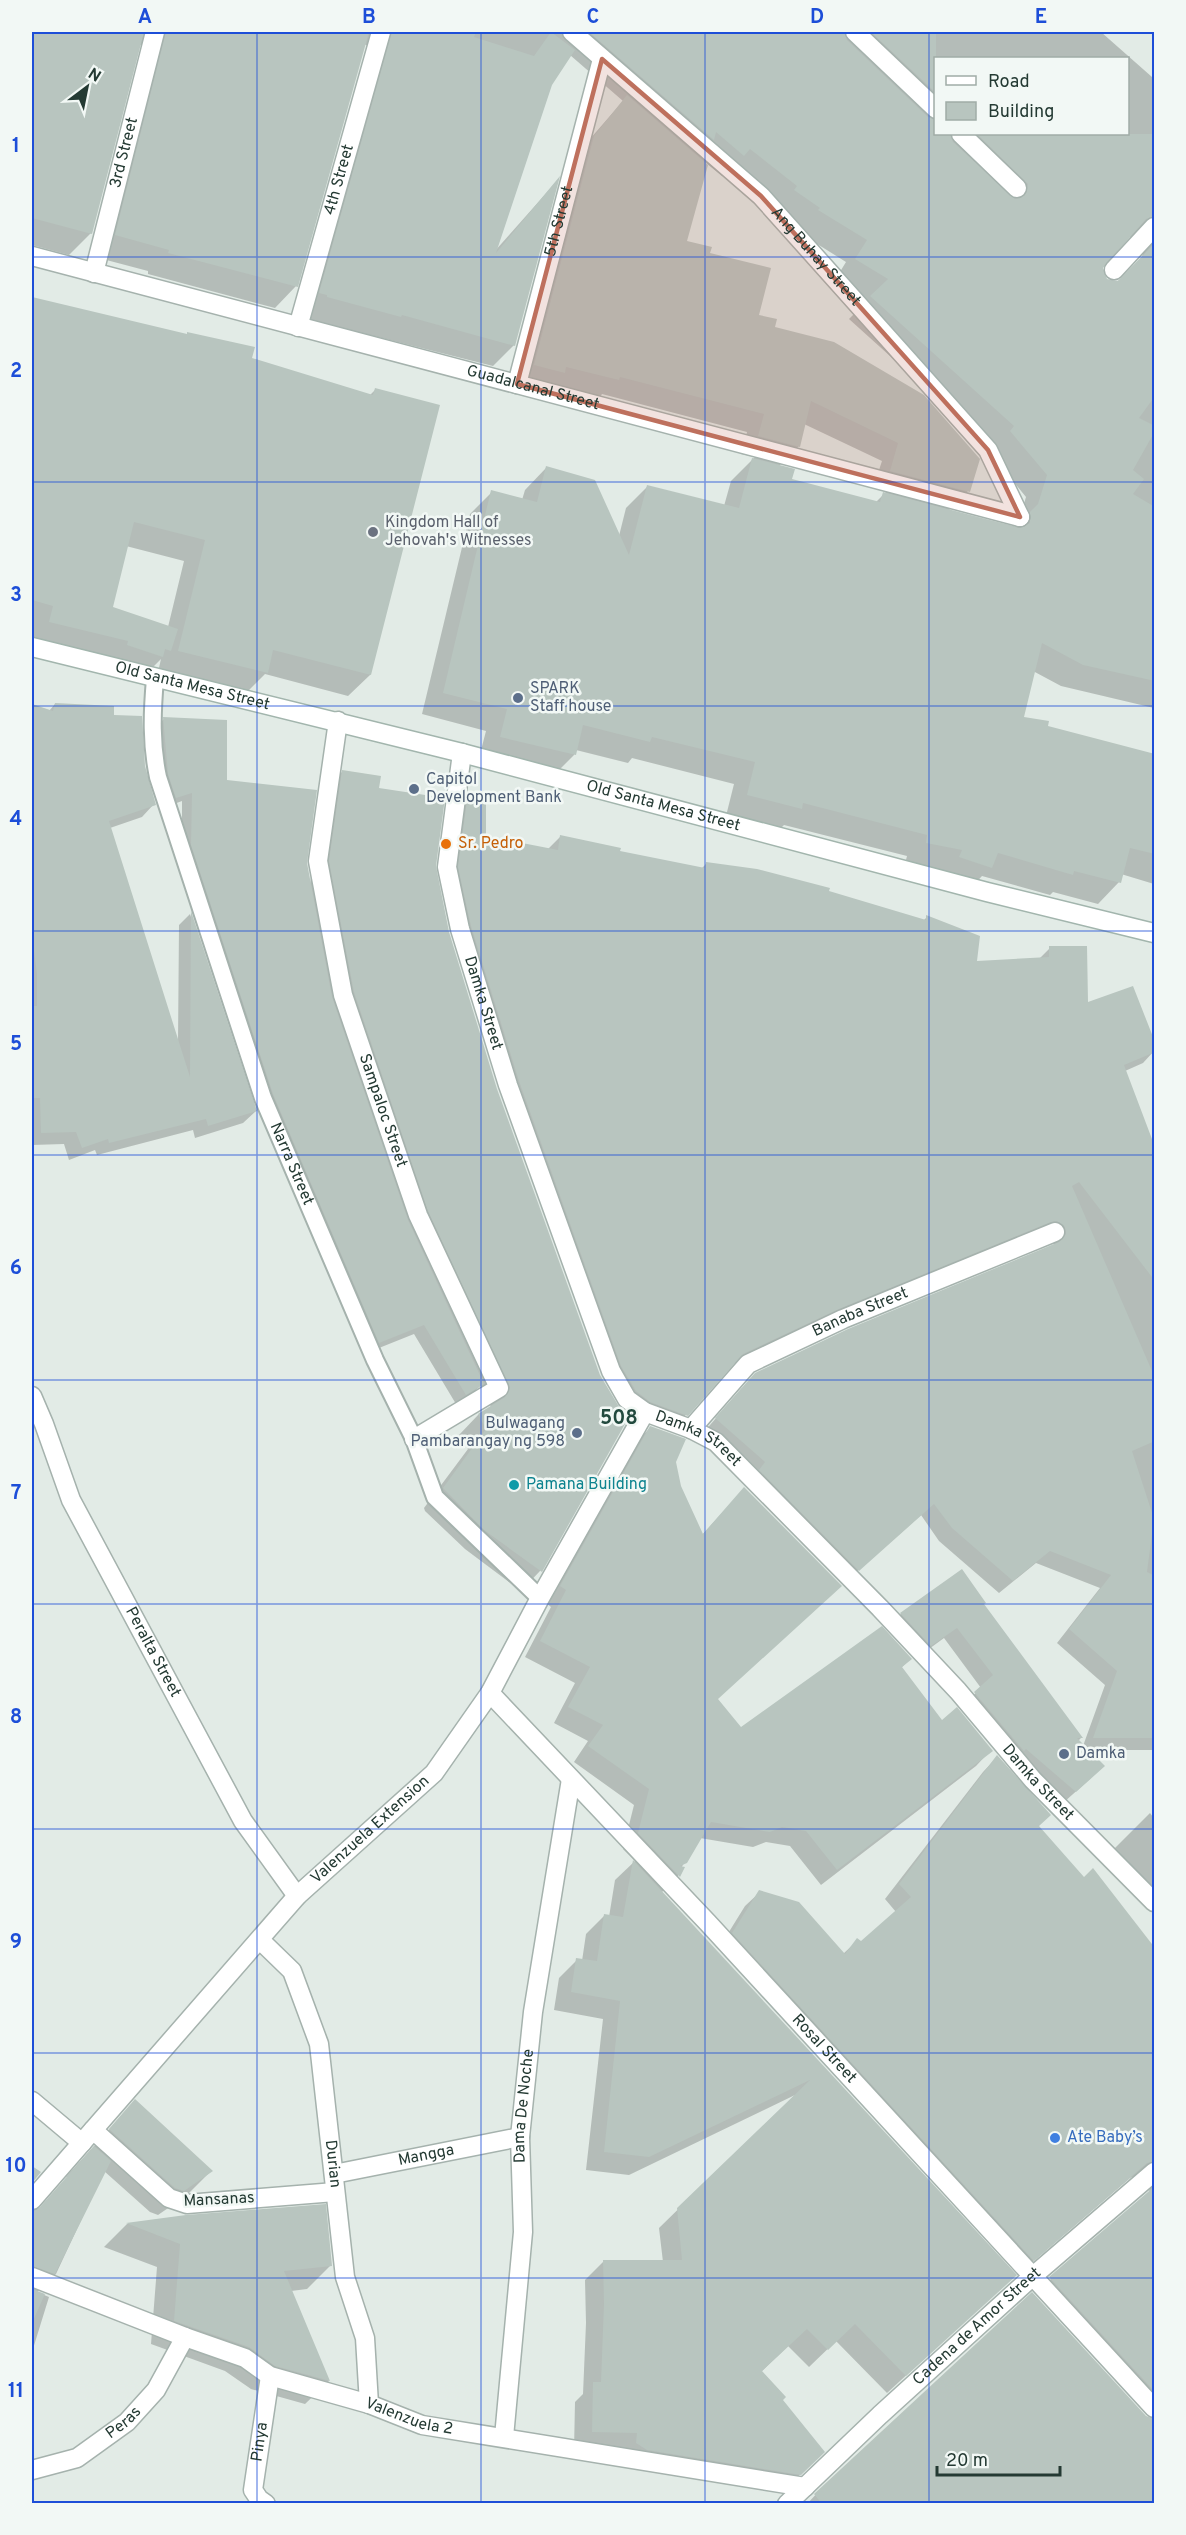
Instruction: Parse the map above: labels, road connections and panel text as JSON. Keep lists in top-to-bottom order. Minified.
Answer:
{"streets":{"street":["3rd Street","4th Street","5th Street","Ang Buhay Street","Guadalcanal Street","Old Santa Mesa Street","Damka Street","Sampaloc Street","Banaba Street","Peralta Street","Valenzuela Extension","Rosal Street","Dama De Noche","Mangga","Durian","Mansanas","Cadena de Amor Street","Valenzuela 2","Peras","Pinya"],"lane":["Narra Street"]},"crossings":[["3rd Street","Guadalcanal Street"],["4th Street","Guadalcanal Street"],["5th Street","Ang Buhay Street"],["5th Street","Guadalcanal Street"],["Ang Buhay Street","Guadalcanal Street"],["Old Santa Mesa Street","Damka Street"],["Old Santa Mesa Street","Sampaloc Street"],["Old Santa Mesa Street","Narra Street"],["Damka Street","Banaba Street"],["Damka Street","Valenzuela Extension"],["Sampaloc Street","Narra Street"],["Narra Street","Valenzuela Extension"],["Peralta Street","Valenzuela Extension"],["Valenzuela Extension","Rosal Street"],["Valenzuela Extension","Durian"],["Valenzuela Extension","Mansanas"],["Rosal Street","Dama De Noche"],["Rosal Street","Cadena de Amor Street"],["Dama De Noche","Mangga"],["Dama De Noche","Valenzuela 2"],["Mangga","Durian"],["Mangga","Mansanas"],["Durian","Mansanas"],["Durian","Valenzuela 2"],["Cadena de Amor Street","Valenzuela 2"],["Valenzuela 2","Peras"],["Valenzuela 2","Pinya"]],"districts":["508"],"places":["Kingdom Hall of Jehovah's Witnesses","SPARK Staff house","Capitol Development Bank","Sr. Pedro","Bulwagang Pambarangay ng 598","Pamana Building","Damka","Ate Baby’s"],"legend":["Road","Building"],"scale_bar":"20 m","north":"top right","grid":{"columns":["A","B","C","D","E"],"rows":["1","2","3","4","5","6","7","8","9","10","11"]}}
